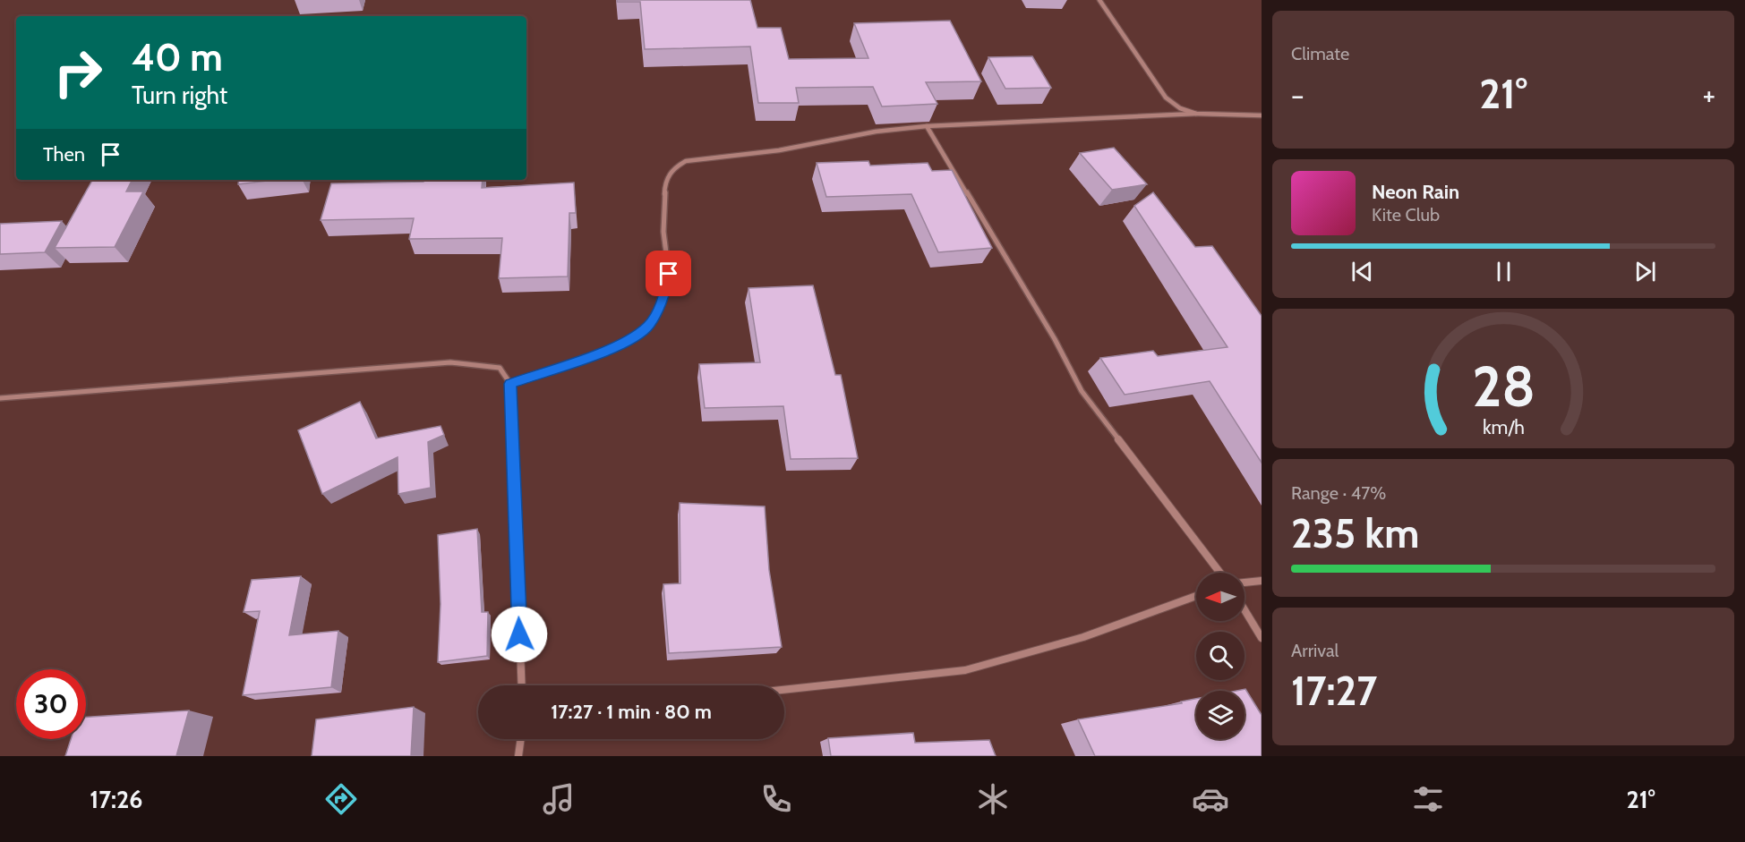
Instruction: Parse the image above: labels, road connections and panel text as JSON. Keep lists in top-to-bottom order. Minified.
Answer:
{"north":"left","page":{"tile":["Climate",["Range · 47%","235 km"],["Arrival","17:27"]],"turn":["40 m","Turn right"],"heat":["−","21°","+"],"then":"Then","song":["Neon Rain","Kite Club"],"limit":"30","trip":"17:27 · 1 min · 80 m","tabs":["17:26","21°"],"gauge":["28","km/h"]}}
